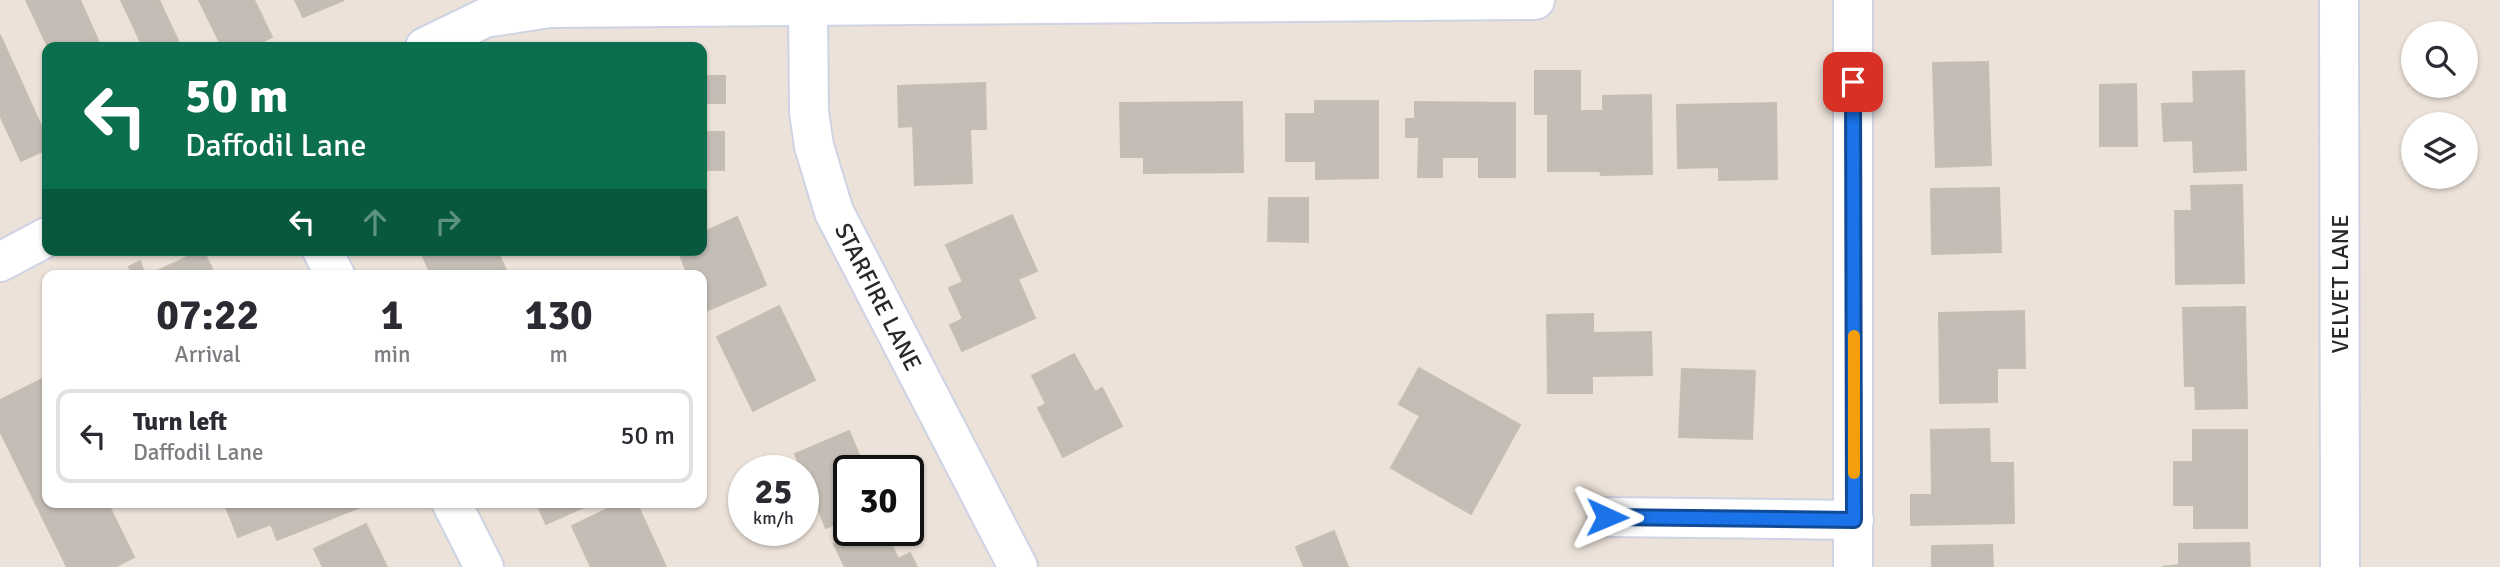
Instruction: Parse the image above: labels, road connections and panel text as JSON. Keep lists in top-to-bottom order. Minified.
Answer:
{"streets":{"street":["VELVET LANE","STARFIRE LANE"]},"page":{"turn":["50 m","Daffodil Lane"],"eta":["07:22","Arrival","1","min","130","m"],"list":[{"name":"Turn left","note":"Daffodil Lane","value":"50 m"}],"speed":"25 km/h","limit":"30"}}
